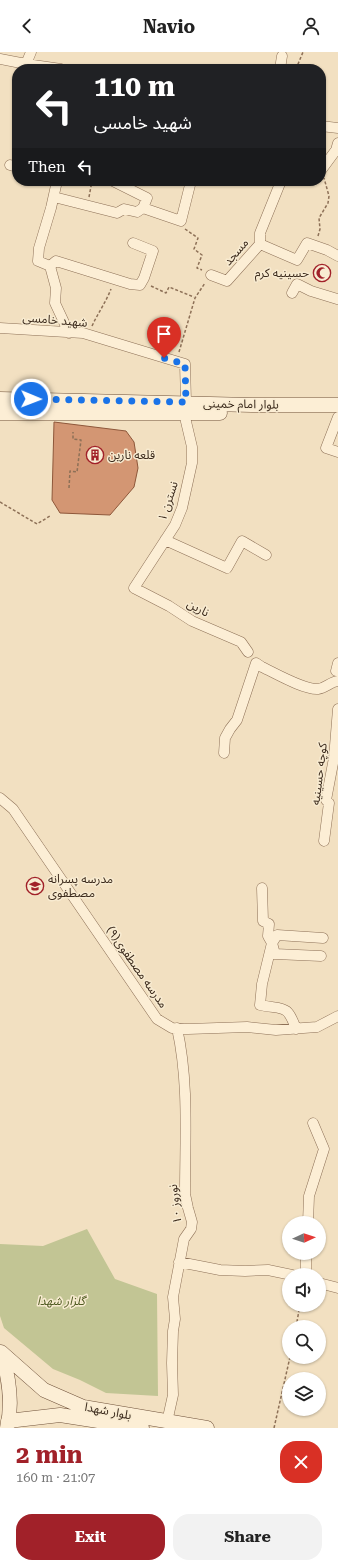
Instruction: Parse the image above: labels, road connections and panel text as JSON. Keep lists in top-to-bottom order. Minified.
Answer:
{"streets":{"main road":["بلوار امام خمینی","بلوار شهدا"],"street":["مسجد","شهید خامسی","نسترن ۱","نارین","کوچه حسینیه","مدرسه مصطفوی(۹)","نوروز ۱۰"]},"crossings":[["بلوار امام خمینی","نسترن ۱"],["نسترن ۱","نارین"],["مدرسه مصطفوی(۹)","نوروز ۱۰"],["نوروز ۱۰","بلوار شهدا"]],"parks":["گلزار شهدا"],"places":{"mosque":["حسینیه کرم"],"building":["قلعه نارین"],"school or university":["مدرسه پسرانه مصطفوی"]},"north":"right","page":{"header":"Navio","turn":["110 m","شهید خامسی"],"then":"Then","heading":["2 min","160 m · 21:07"],"buttons":["Exit","Share"]}}
